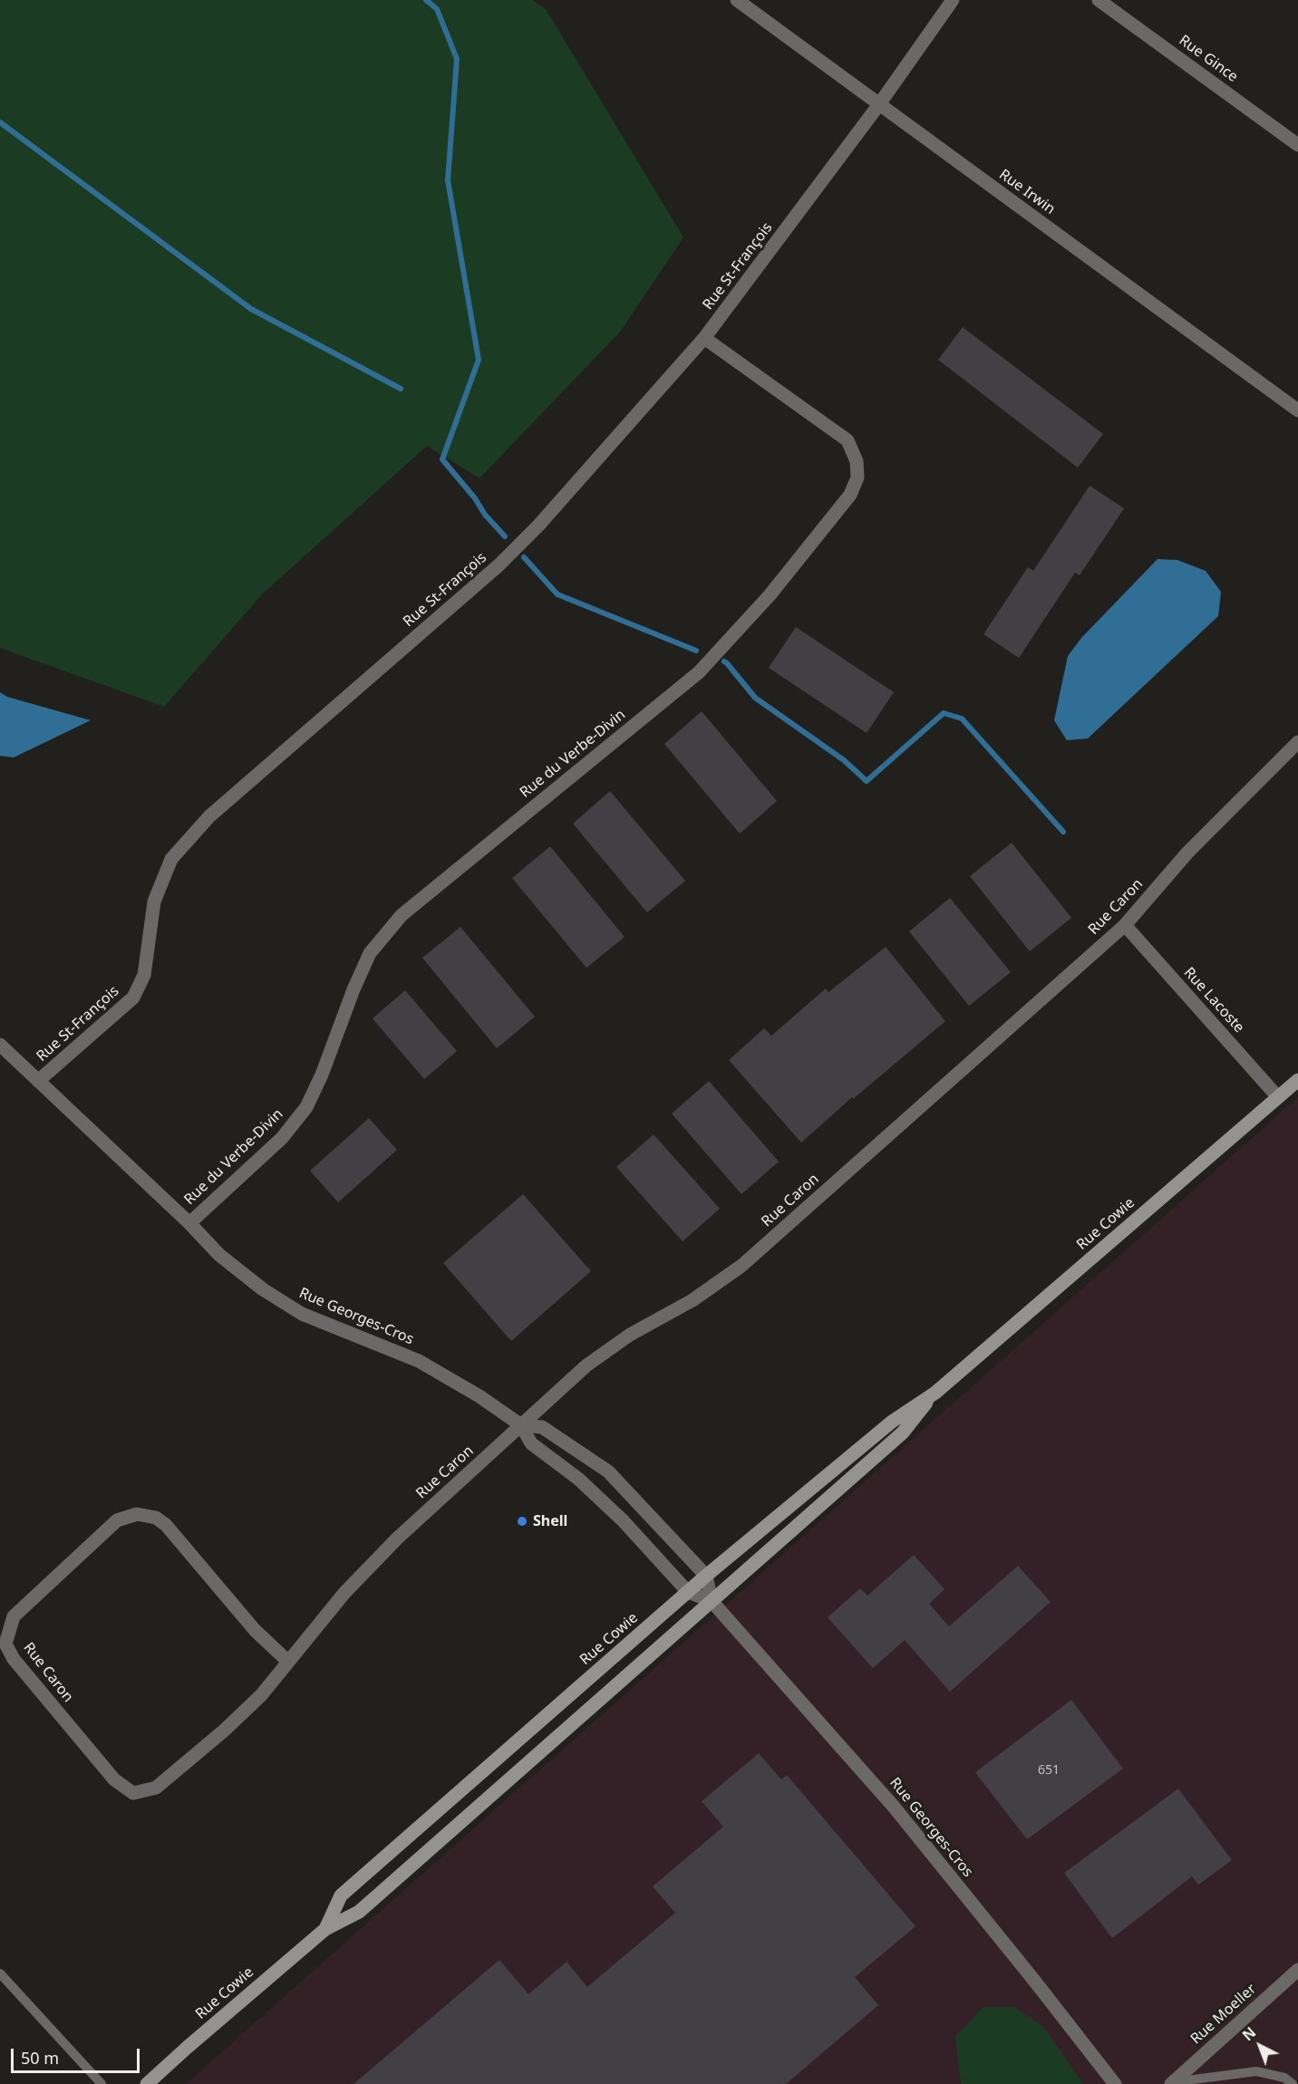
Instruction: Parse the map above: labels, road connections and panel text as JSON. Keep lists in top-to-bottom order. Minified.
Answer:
{"streets":{"main road":["Rue Cowie"],"street":["Rue Gince","Rue Irwin","Rue St-François","Rue du Verbe-Divin","Rue Caron","Rue Lacoste","Rue Georges-Cros","Rue Moeller"]},"crossings":[["Rue Irwin","Rue St-François"],["Rue St-François","Rue du Verbe-Divin"],["Rue St-François","Rue Georges-Cros"],["Rue du Verbe-Divin","Rue Georges-Cros"],["Rue Caron","Rue Lacoste"],["Rue Caron","Rue Georges-Cros"],["Rue Lacoste","Rue Cowie"],["Rue Cowie","Rue Georges-Cros"]],"places":["Shell"],"house_numbers":["651"],"scale_bar":"50 m","north":"top left"}
